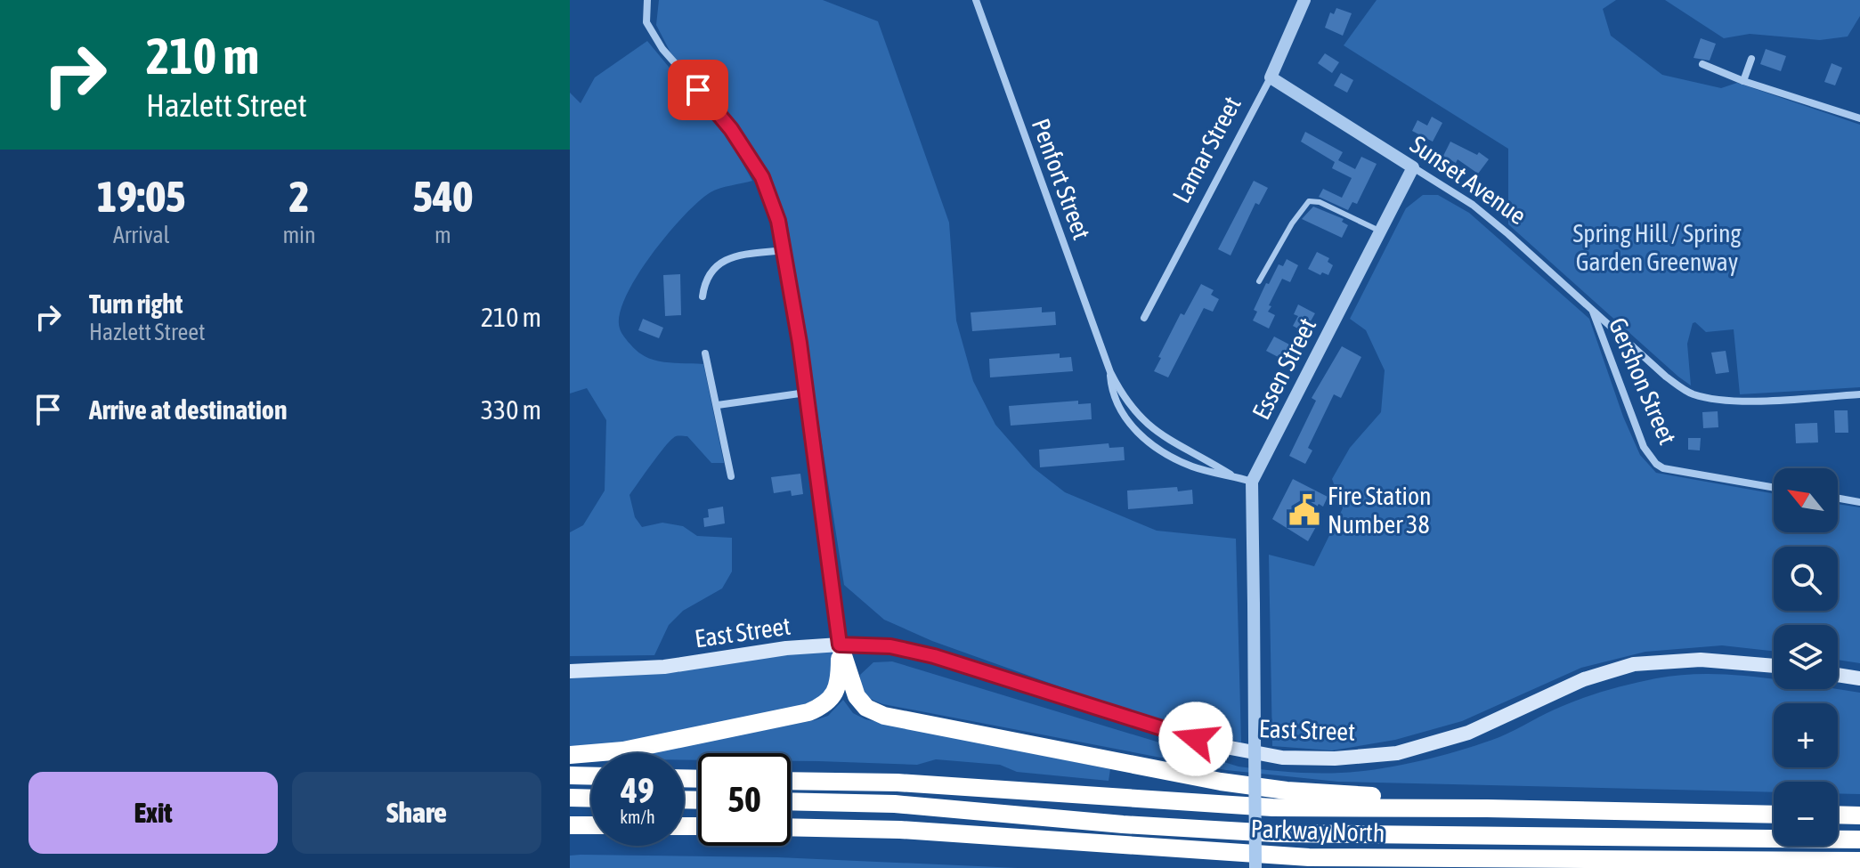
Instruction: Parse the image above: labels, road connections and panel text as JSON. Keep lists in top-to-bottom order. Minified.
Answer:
{"streets":{"highway":["Parkway North"],"main road":["East Street"],"street":["Lamar Street","Penfort Street","Sunset Avenue","Essen Street","Gershon Street"]},"crossings":[["Lamar Street","Sunset Avenue"],["Penfort Street","Essen Street"],["Sunset Avenue","Essen Street"],["Sunset Avenue","Gershon Street"]],"parks":["Spring Hill / Spring Garden Greenway"],"places":{"public building":["Fire Station Number 38"]},"north":"top left","page":{"turn":["210 m","Hazlett Street"],"eta":["19:05","Arrival","2","min","540","m"],"list":[{"name":"Turn right","note":"Hazlett Street","value":"210 m"},{"name":"Arrive at destination","value":"330 m"}],"map_buttons":["+","−"],"speed":"49 km/h","limit":"50","buttons":["Exit","Share"]}}
